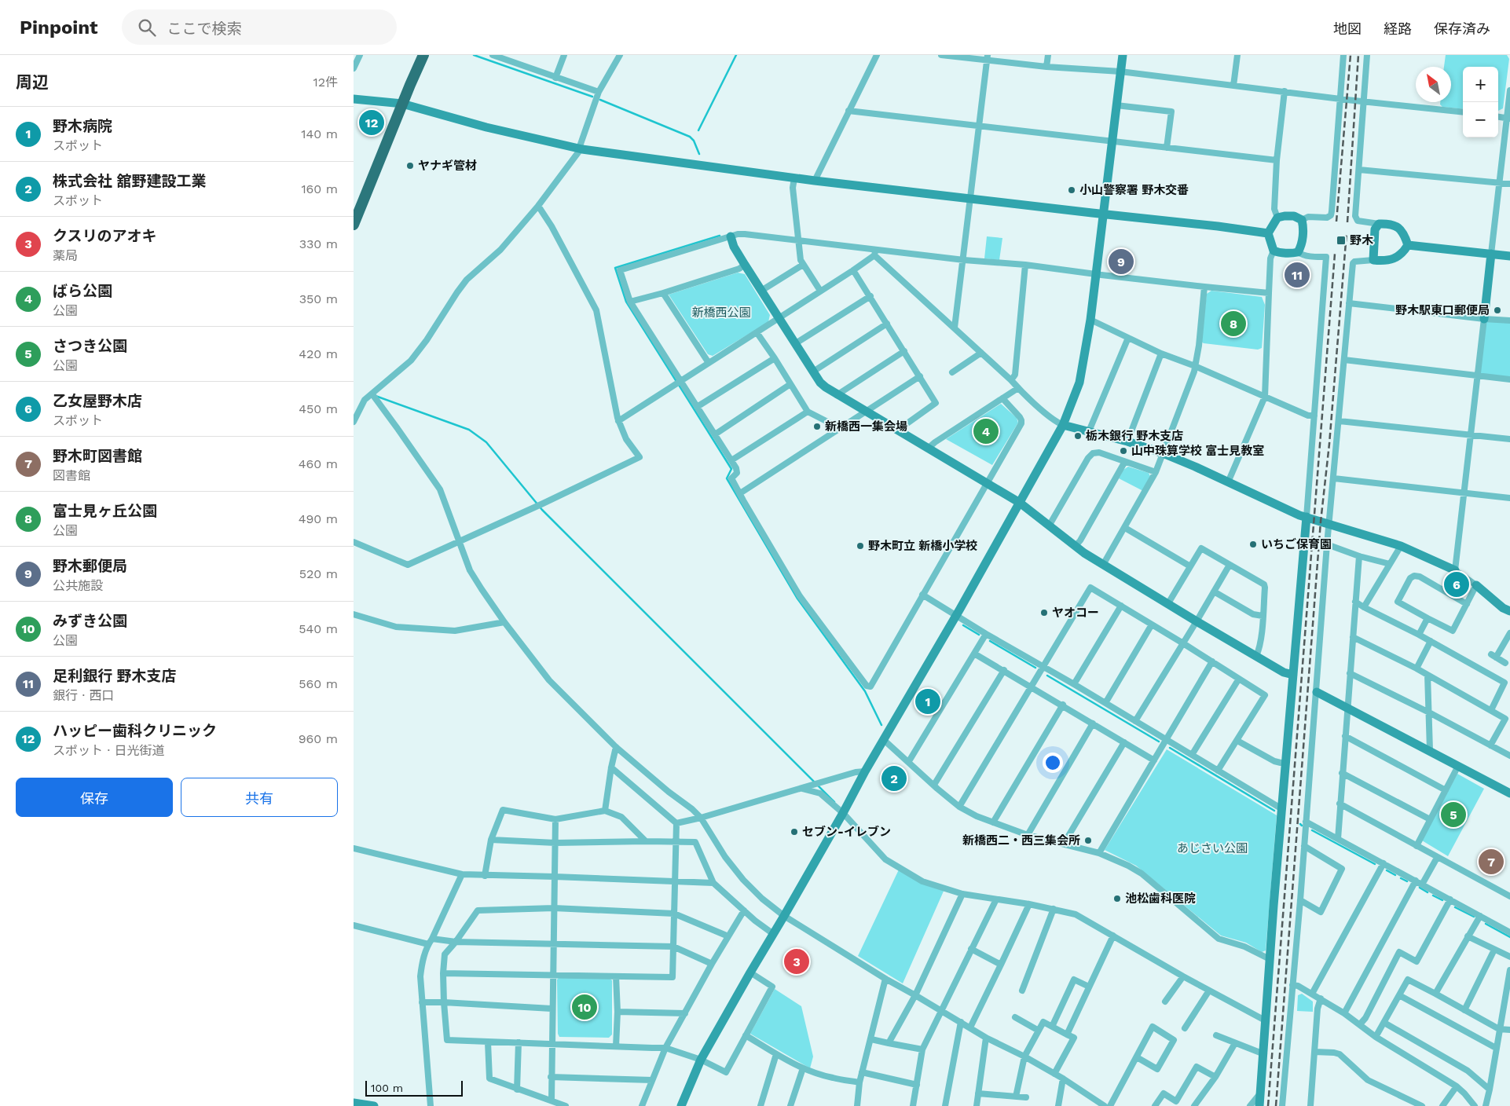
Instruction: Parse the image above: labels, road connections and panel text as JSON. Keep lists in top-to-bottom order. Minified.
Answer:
{"parks":["新橋西公園","あじさい公園"],"places":{"other":["ヤナギ管材","小山警察署 野木交番","野木駅東口郵便局","新橋西一集会場","栃木銀行 野木支店","山中珠算学校 富士見教室","いちご保育園","野木町立 新橋小学校","ヤオコー","セブン-イレブン","新橋西二・西三集会所","池松歯科医院"],"transit":["野木"]},"scale_bar":"100 m","north":"top left","page":{"header":"Pinpoint","search":"ここで検索","nav":["地図","経路","保存済み"],"heading":["周辺","12件"],"map_buttons":["+","−"],"list":[{"mark":"1","name":"野木病院","note":"スポット","value":"140 m"},{"mark":"2","name":"株式会社 舘野建設工業","note":"スポット","value":"160 m"},{"mark":"3","name":"クスリのアオキ","note":"薬局","value":"330 m"},{"mark":"4","name":"ばら公園","note":"公園","value":"350 m"},{"mark":"5","name":"さつき公園","note":"公園","value":"420 m"},{"mark":"6","name":"乙女屋野木店","note":"スポット","value":"450 m"},{"mark":"7","name":"野木町図書館","note":"図書館","value":"460 m"},{"mark":"8","name":"富士見ヶ丘公園","note":"公園","value":"490 m"},{"mark":"9","name":"野木郵便局","note":"公共施設","value":"520 m"},{"mark":"10","name":"みずき公園","note":"公園","value":"540 m"},{"mark":"11","name":"足利銀行 野木支店","note":"銀行 · 西口","value":"560 m"},{"mark":"12","name":"ハッピー歯科クリニック","note":"スポット · 日光街道","value":"960 m"}],"pins":["12","9","11","8","4","6","1","2","5","7","3","10"],"buttons":["保存","共有"],"scale":"100 m"}}
